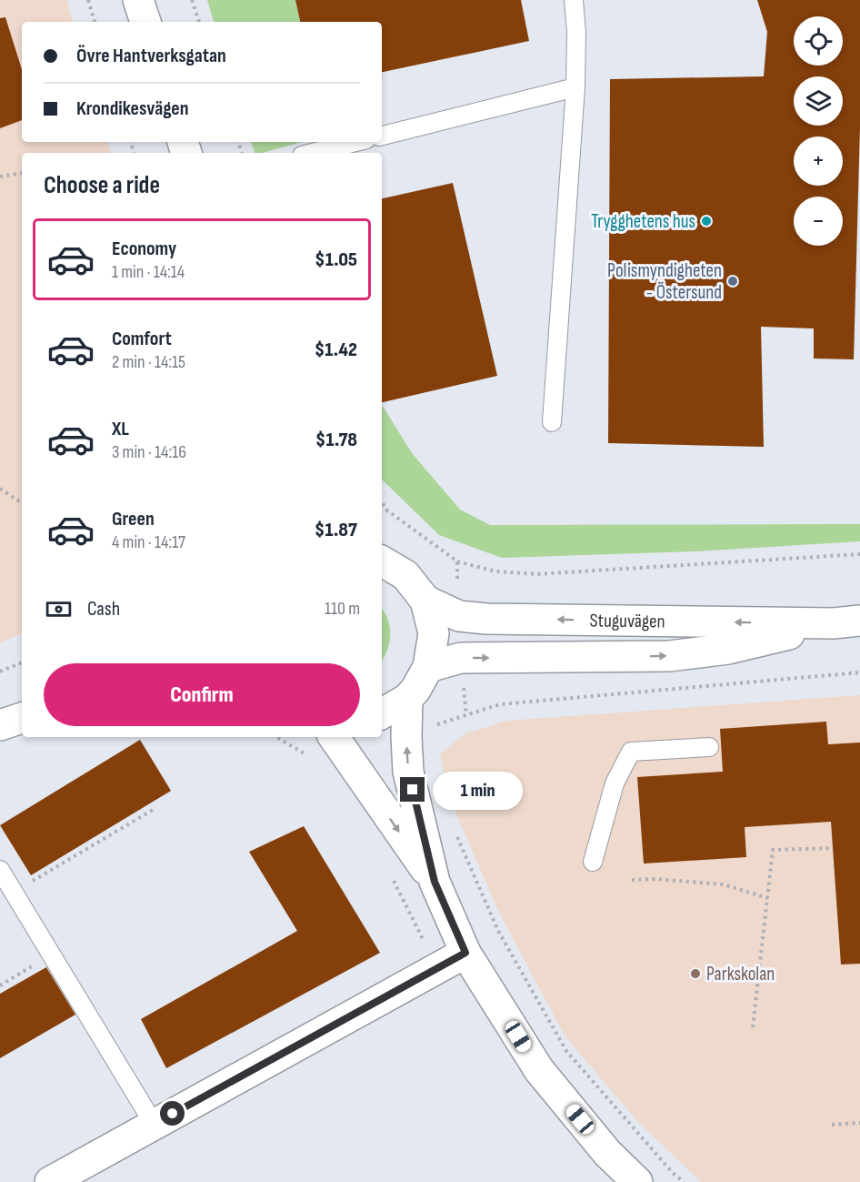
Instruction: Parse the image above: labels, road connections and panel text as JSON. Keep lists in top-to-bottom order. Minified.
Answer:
{"streets":{"street":["Stuguvägen"]},"places":["Trygghetens hus","Polismyndigheten - Östersund","Parkskolan"],"page":{"map_buttons":["+","−"],"banner":["Övre Hantverksgatan","Krondikesvägen"],"heading":"Choose a ride","list":[{"name":"Economy","note":"1 min · 14:14","value":"$1.05"},{"name":"Comfort","note":"2 min · 14:15","value":"$1.42"},{"name":"XL","note":"3 min · 14:16","value":"$1.78"},{"name":"Green","note":"4 min · 14:17","value":"$1.87"}],"pay":["Cash","110 m"],"buttons":"Confirm","bubble":"1 min"}}
